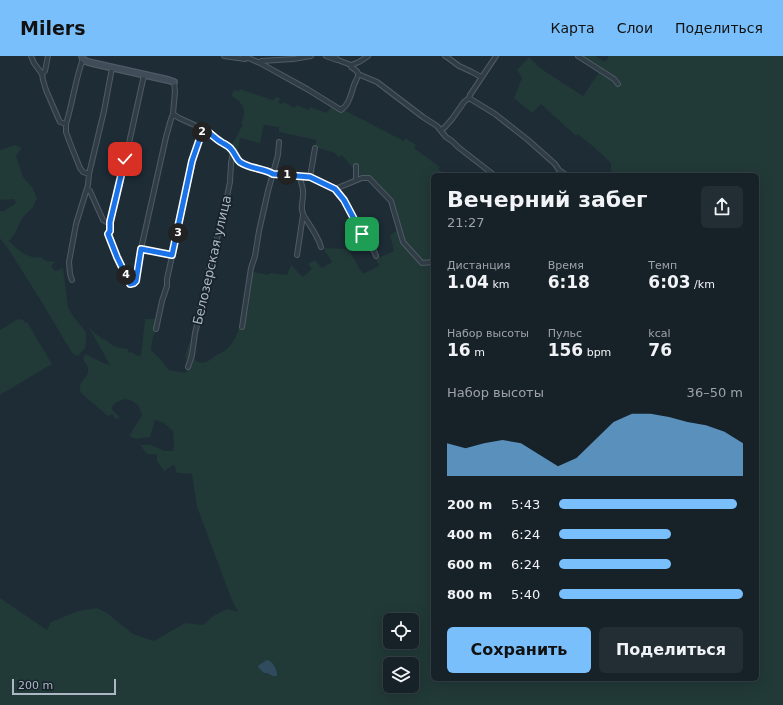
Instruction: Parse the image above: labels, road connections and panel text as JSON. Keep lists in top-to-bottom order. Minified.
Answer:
{"streets":{"street":["Белозерская улица"]},"scale_bar":"200 m","page":{"header":"Milers","nav":["Карта","Слои","Поделиться"],"pins":["2","1","3","4"],"heading":["Вечерний забег","21:27"],"stats":[["Дистанция","1.04 km"],["Время","6:18"],["Темп","6:03 /km"],["Набор высоты","16 m"],["Пульс","156 bpm"],["kcal","76"]],"chart":["Набор высоты","36–50 m"],"list":[{"name":"200 m","note":"5:43"},{"name":"400 m","note":"6:24"},{"name":"600 m","note":"6:24"},{"name":"800 m","note":"5:40"}],"buttons":["Сохранить","Поделиться"],"scale":"200 m"}}
